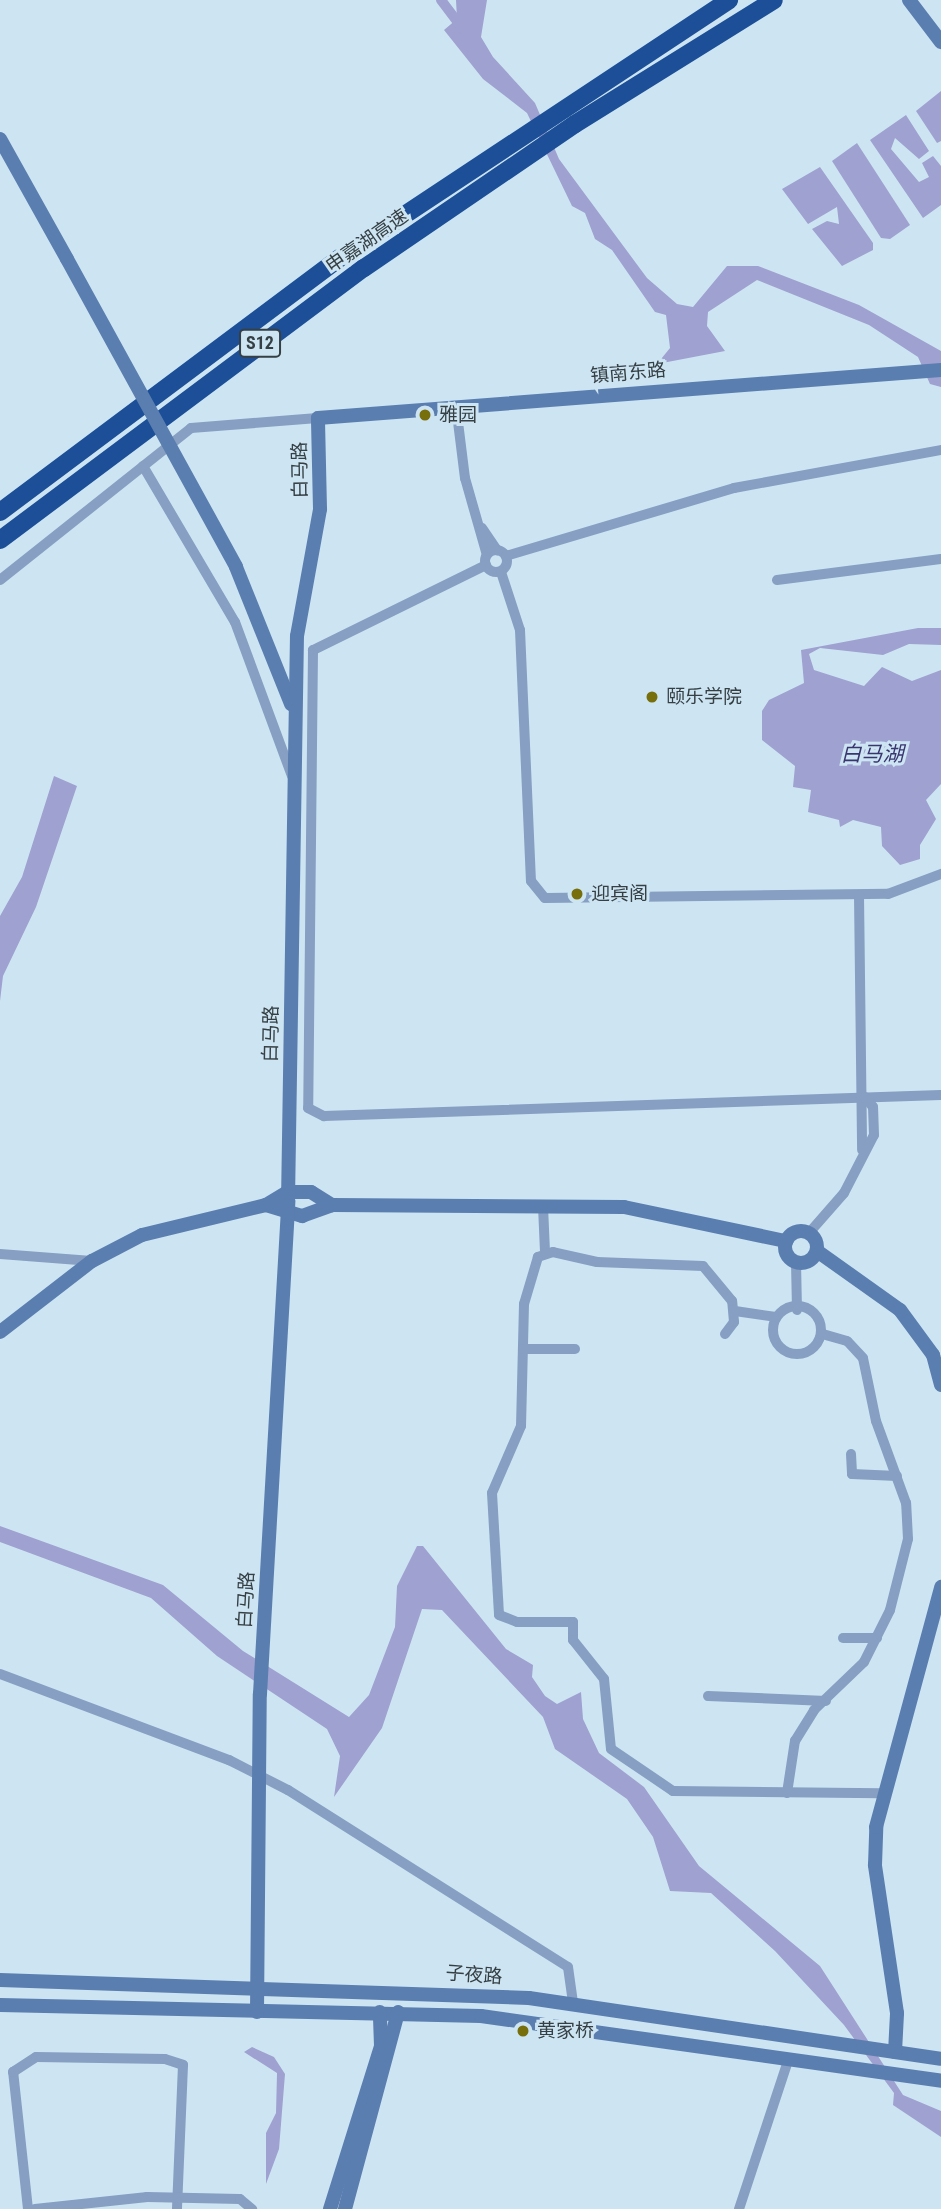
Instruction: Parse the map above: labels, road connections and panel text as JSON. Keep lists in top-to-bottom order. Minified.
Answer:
{"streets":{"highway":["申嘉湖高速","S12"],"street":["镇南东路","白马路","子夜路"]},"crossings":[["镇南东路","白马路"],["白马路","子夜路"]],"water":["白马湖"],"places":["雅园","颐乐学院","迎宾阁","黄家桥"]}
